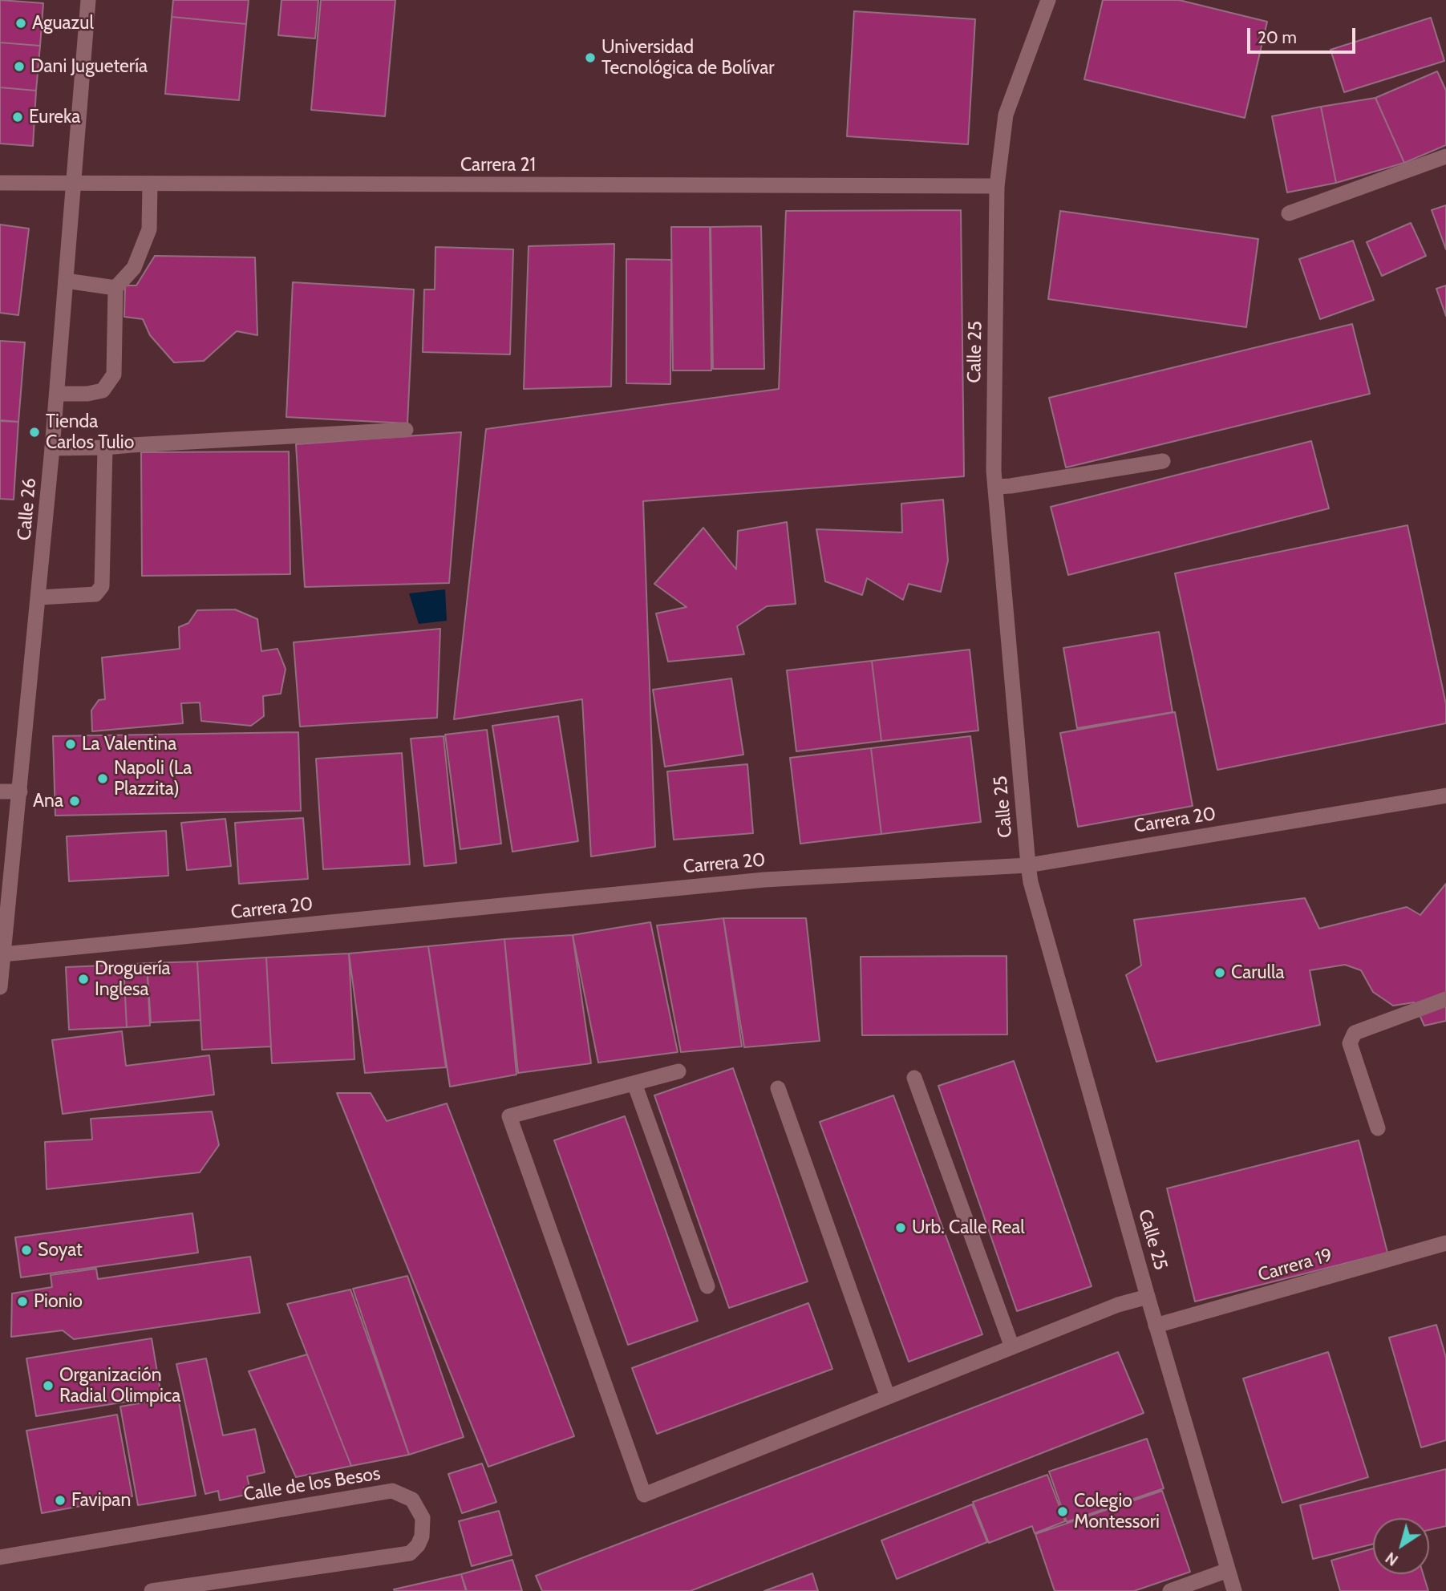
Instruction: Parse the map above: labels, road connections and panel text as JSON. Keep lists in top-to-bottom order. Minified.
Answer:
{"streets":{"street":["Carrera 21","Calle 25","Calle 26","Carrera 20","Carrera 19","Calle de los Besos"]},"crossings":[["Carrera 21","Calle 25"],["Carrera 21","Calle 26"],["Calle 25","Carrera 20"],["Calle 25","Carrera 19"],["Calle 26","Carrera 20"]],"places":["Aguazul","Universidad Tecnológica de Bolívar","Dani Juguetería","Eureka","Tienda Carlos Tulio","La Valentina","Napoli (La Plazzita)","Ana","Carulla","Droguería Inglesa","Urb. Calle Real","Soyat","Pionio","Organización Radial Olimpica","Favipan","Colegio Montessori"],"scale_bar":"20 m","north":"bottom left"}
